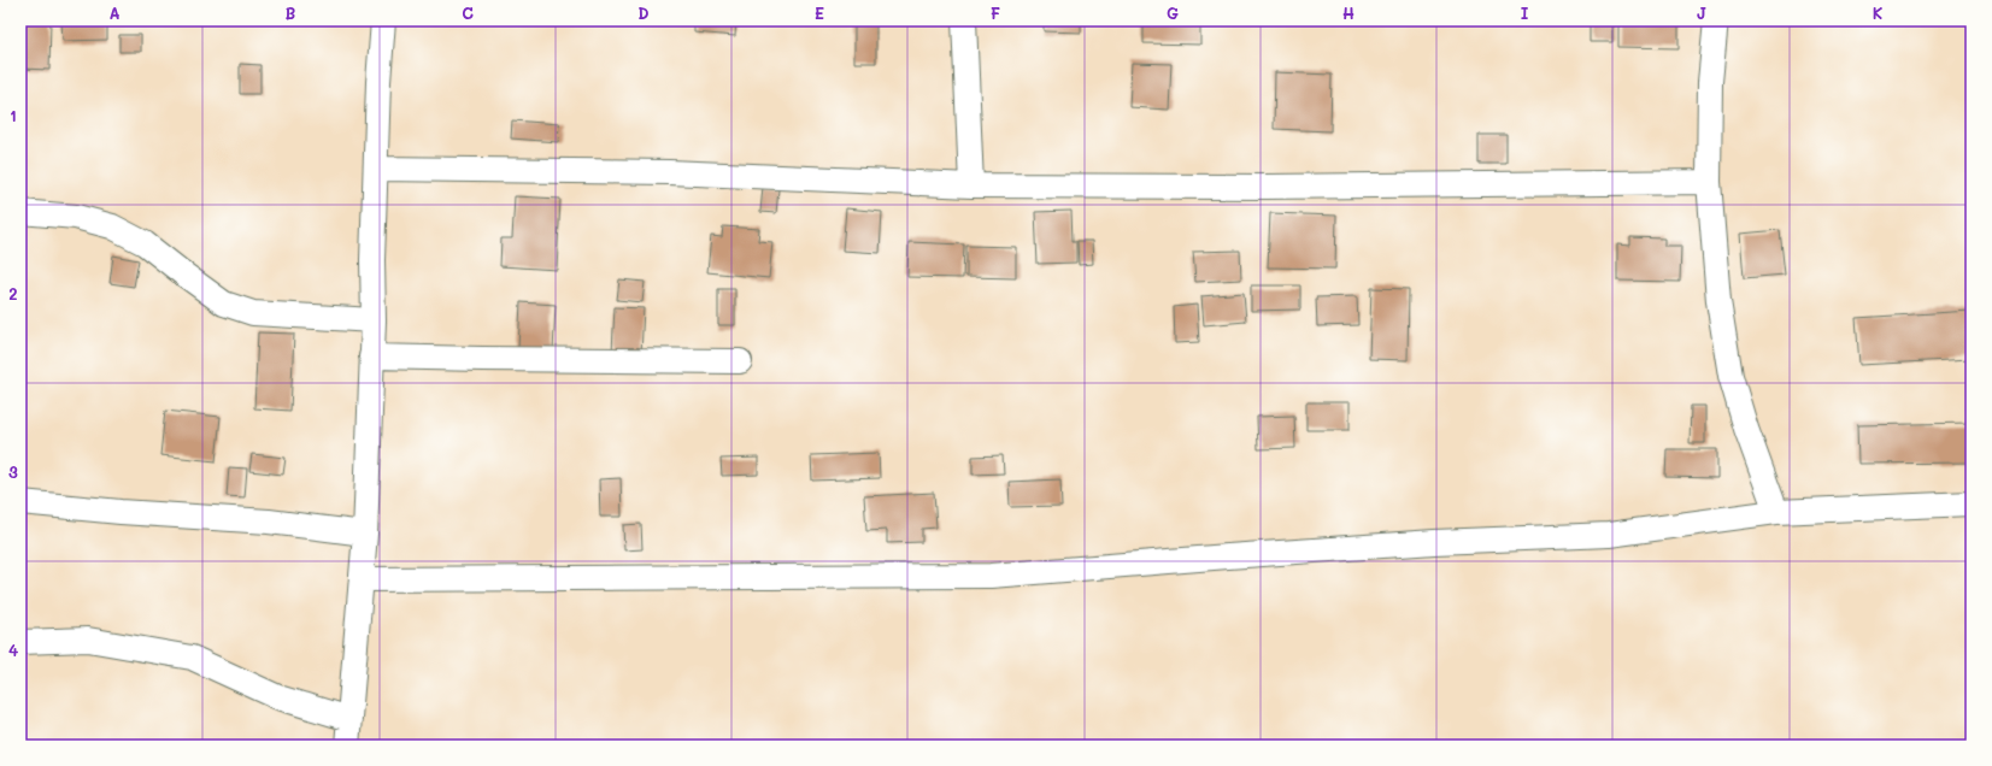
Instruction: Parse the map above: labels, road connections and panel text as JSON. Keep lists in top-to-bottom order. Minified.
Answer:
{"grid":{"columns":["A","B","C","D","E","F","G","H","I","J","K"],"rows":["1","2","3","4"]}}
